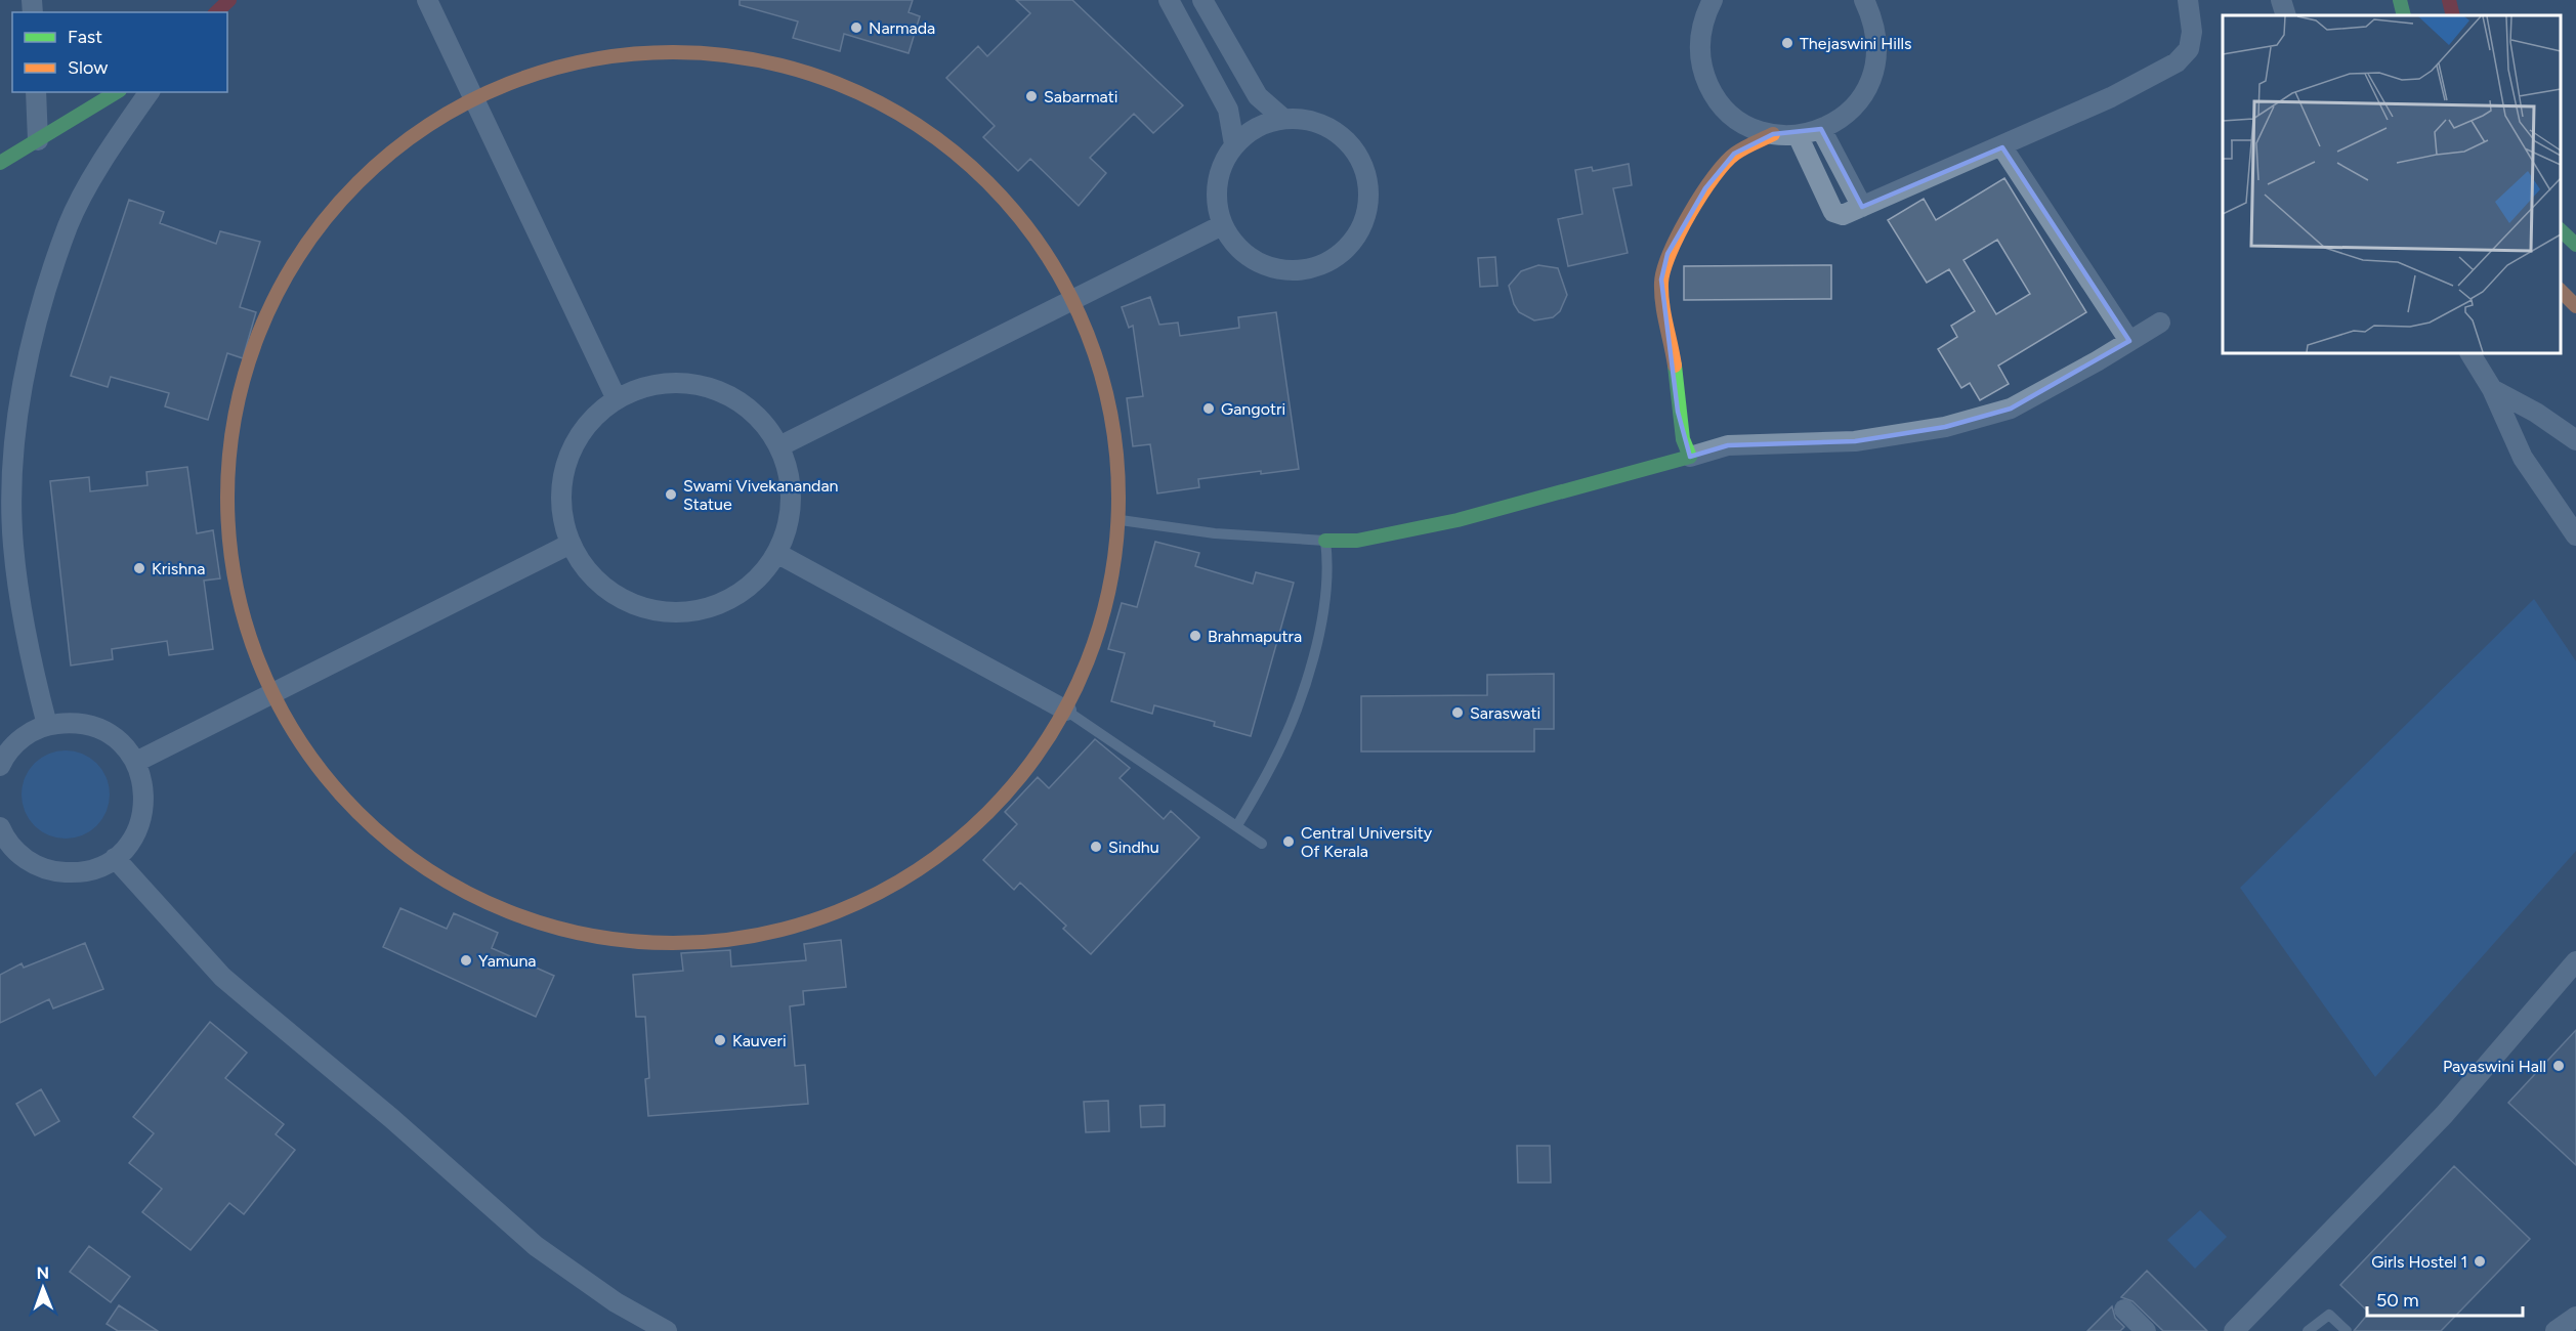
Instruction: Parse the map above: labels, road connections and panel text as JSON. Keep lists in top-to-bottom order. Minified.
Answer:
{"places":["Narmada","Thejaswini Hills","Sabarmati","Gangotri","Swami Vivekanandan Statue","Krishna","Brahmaputra","Saraswati","Central University Of Kerala","Sindhu","Yamuna","Kauveri","Payaswini Hall","Girls Hostel 1"],"legend":["Fast","Slow"],"scale_bar":"50 m","north":"top"}
